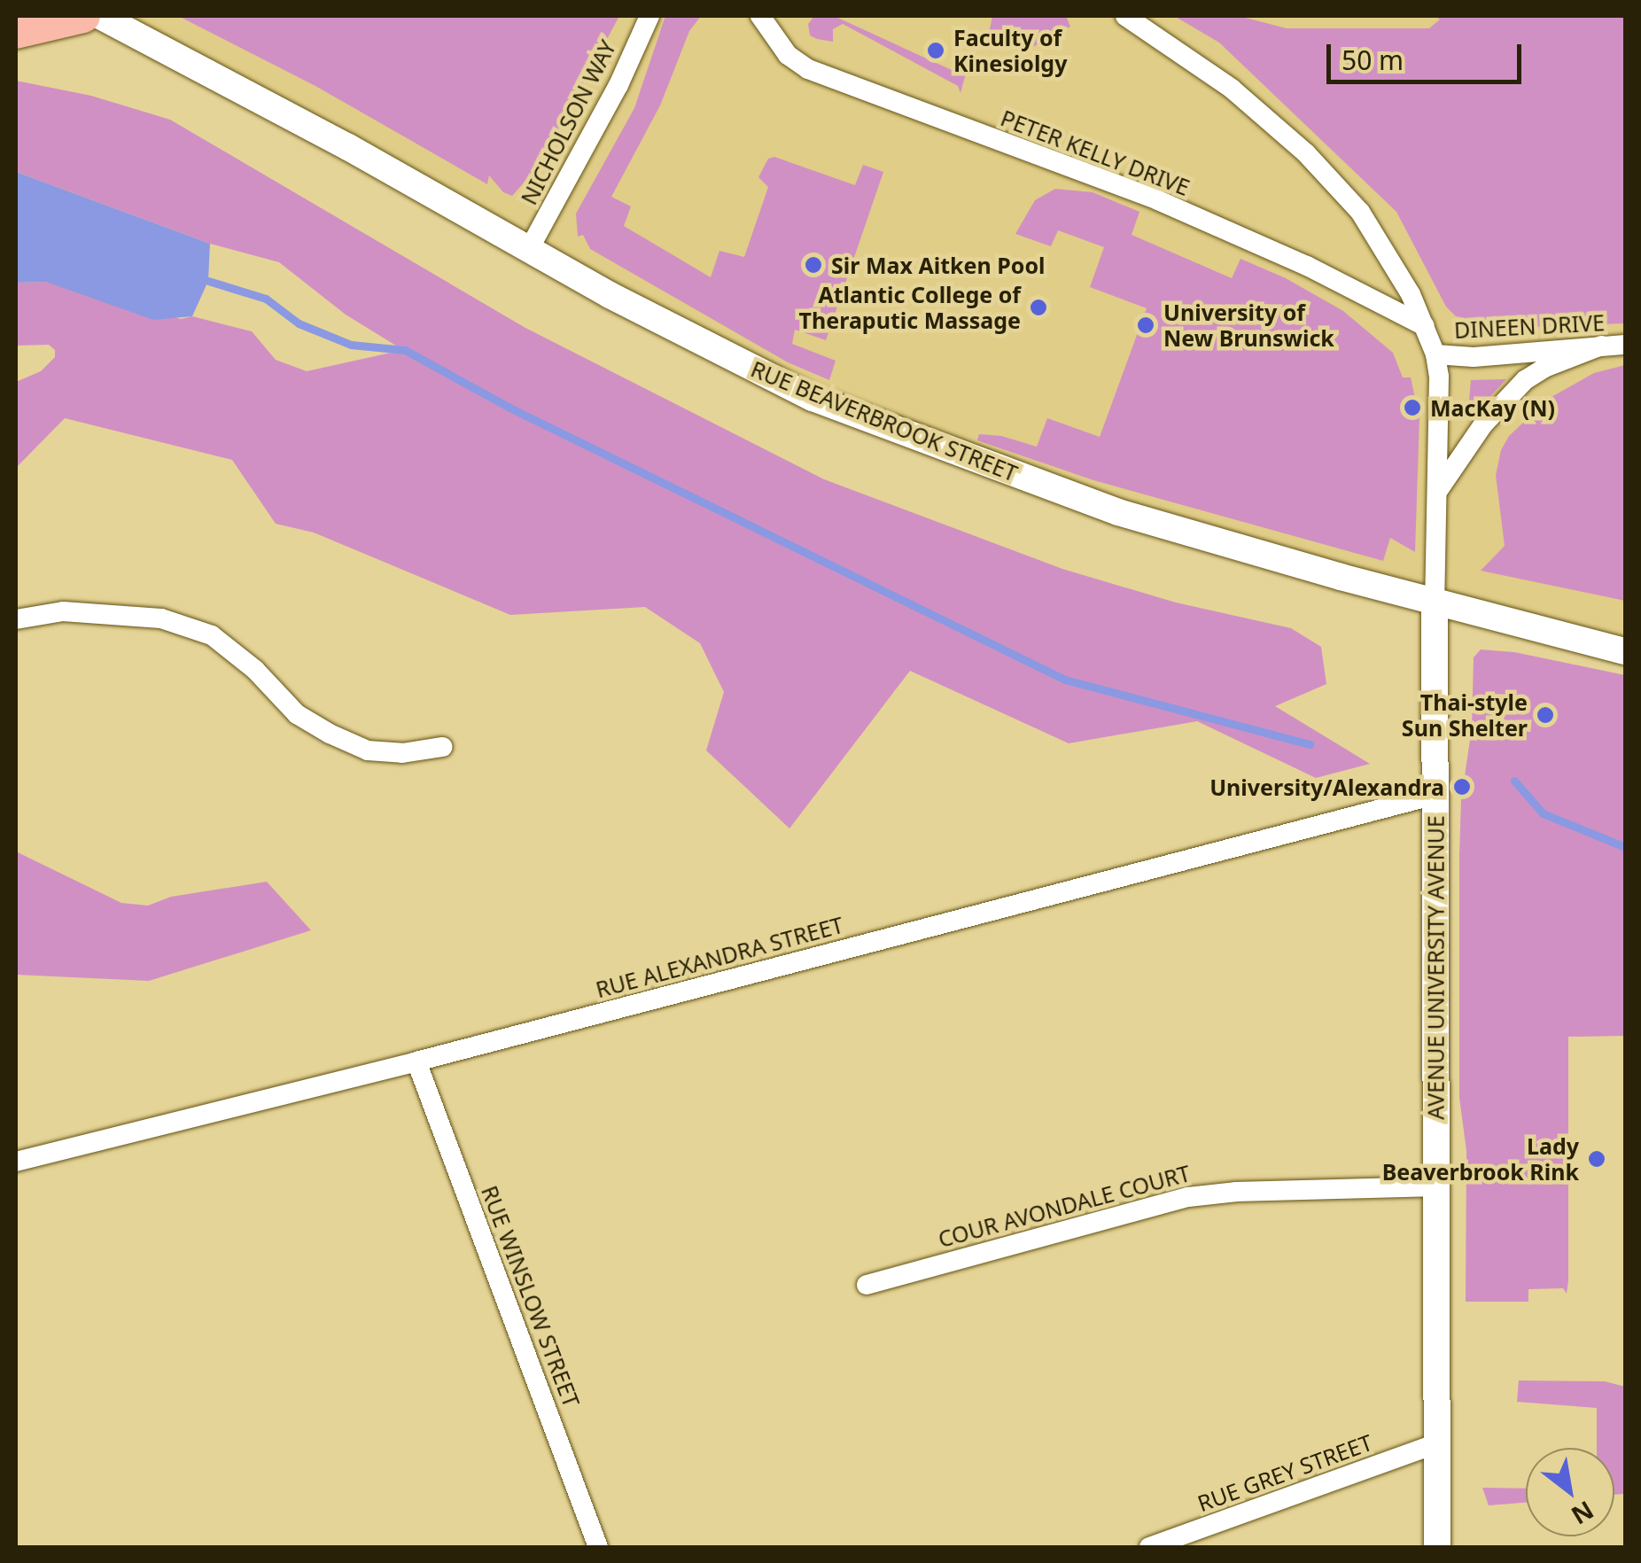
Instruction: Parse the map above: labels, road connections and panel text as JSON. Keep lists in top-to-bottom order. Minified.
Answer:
{"streets":{"street":["NICHOLSON WAY","PETER KELLY DRIVE","DINEEN DRIVE","RUE BEAVERBROOK STREET","RUE ALEXANDRA STREET","AVENUE UNIVERSITY AVENUE","COUR AVONDALE COURT","RUE WINSLOW STREET","RUE GREY STREET"]},"crossings":[["NICHOLSON WAY","RUE BEAVERBROOK STREET"],["RUE BEAVERBROOK STREET","AVENUE UNIVERSITY AVENUE"],["RUE ALEXANDRA STREET","AVENUE UNIVERSITY AVENUE"],["RUE ALEXANDRA STREET","RUE WINSLOW STREET"],["AVENUE UNIVERSITY AVENUE","COUR AVONDALE COURT"],["AVENUE UNIVERSITY AVENUE","RUE GREY STREET"]],"places":["Faculty of Kinesiolgy","Sir Max Aitken Pool","Atlantic College of Theraputic Massage","University of New Brunswick","MacKay (N)","Thai-style Sun Shelter","University/Alexandra","Lady Beaverbrook Rink"],"scale_bar":"50 m","north":"bottom right"}
